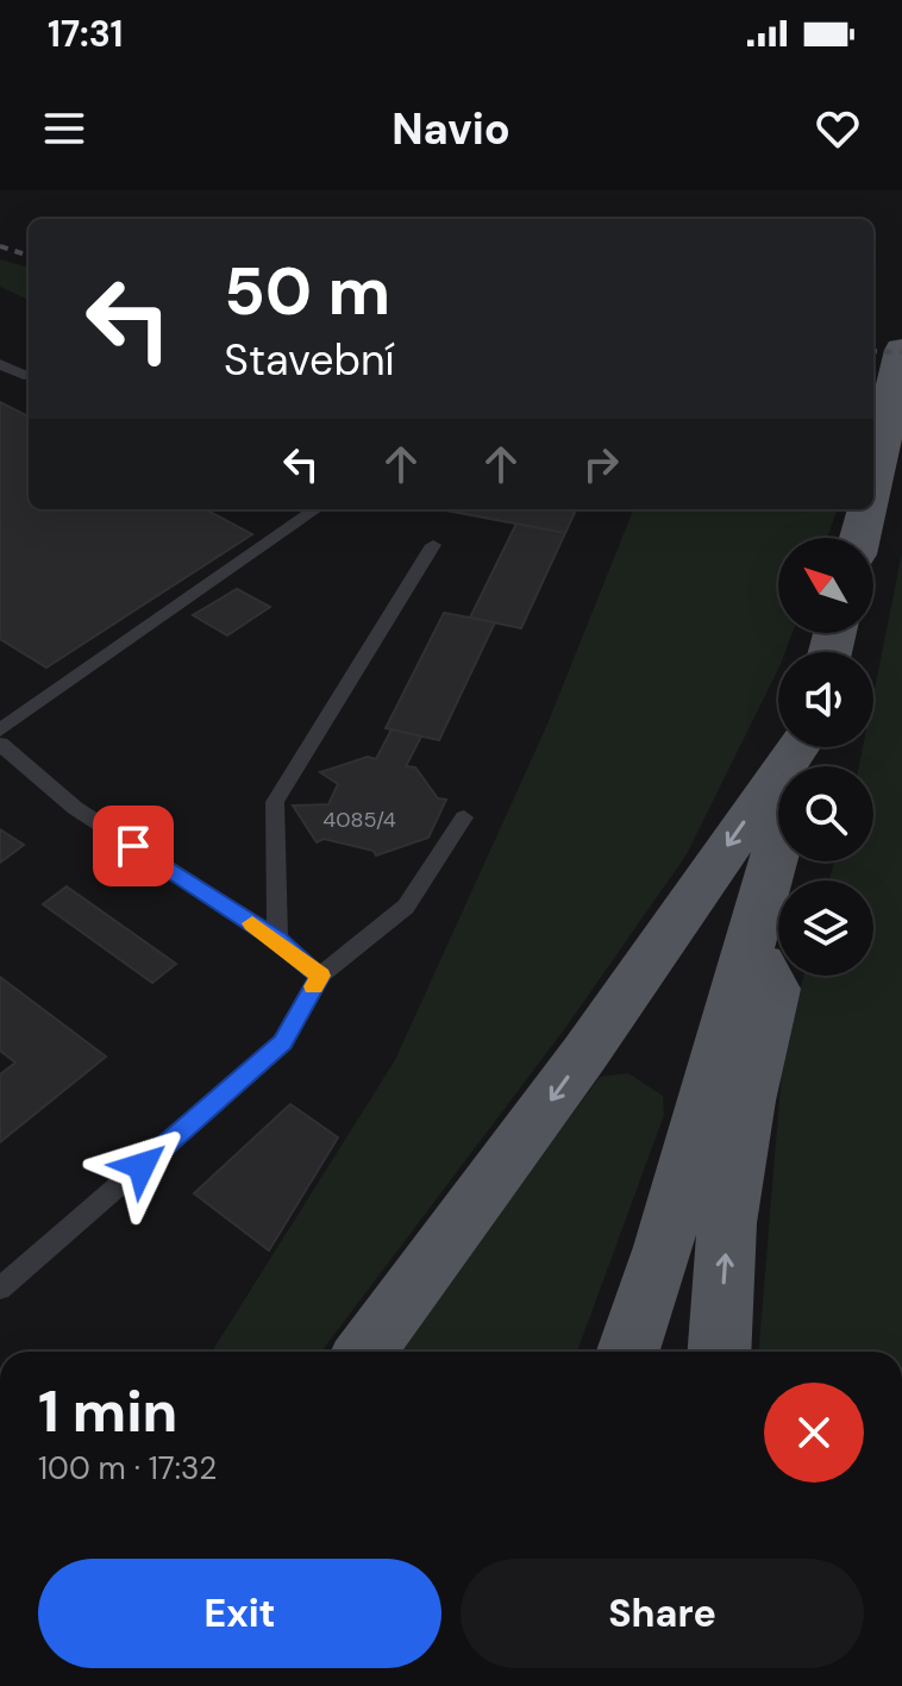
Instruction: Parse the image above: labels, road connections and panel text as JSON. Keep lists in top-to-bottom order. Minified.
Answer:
{"house_numbers":["4085/4"],"north":"top left","page":{"status":"17:31","header":"Navio","turn":["50 m","Stavební"],"heading":["1 min","100 m · 17:32"],"buttons":["Exit","Share"]}}
